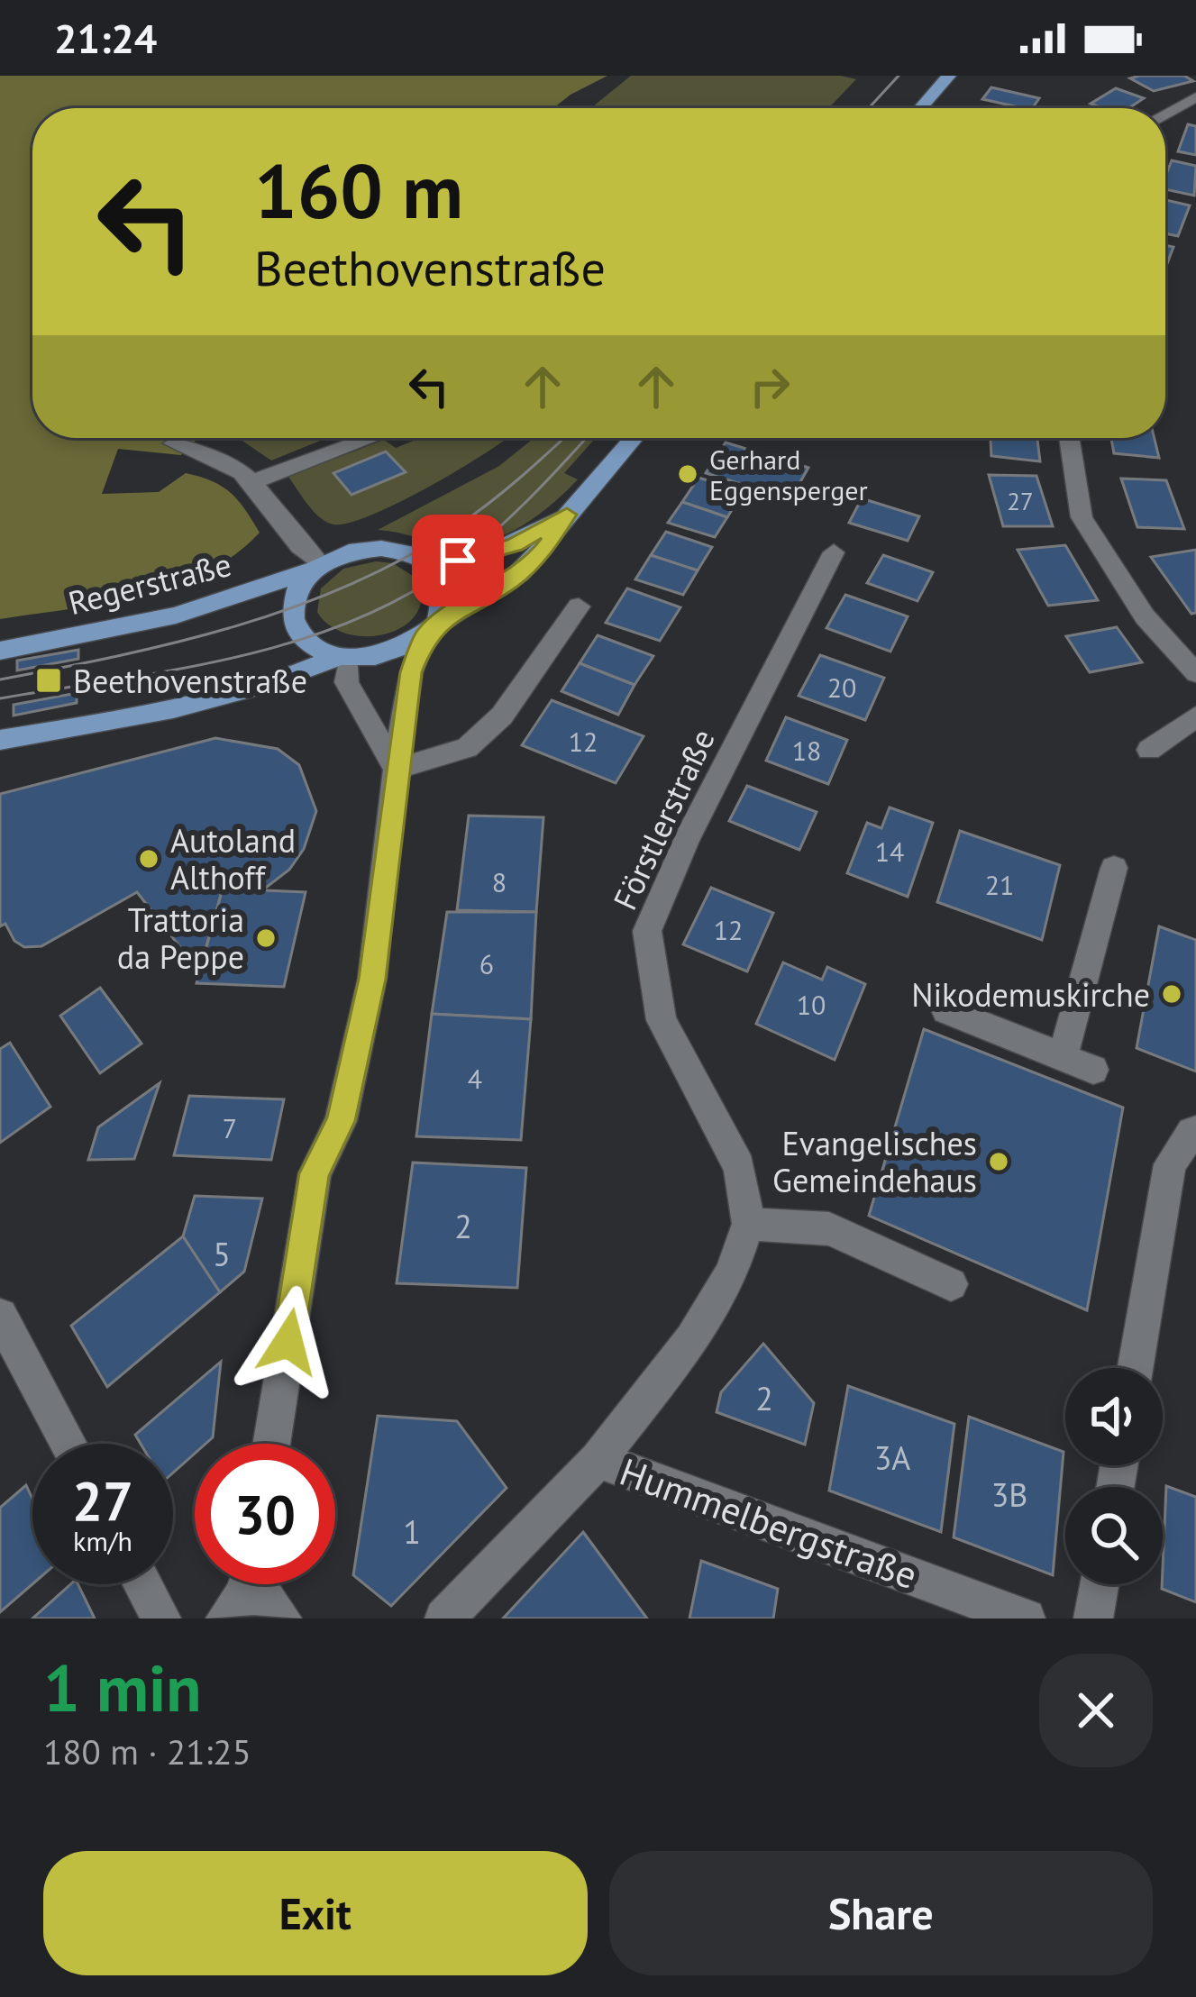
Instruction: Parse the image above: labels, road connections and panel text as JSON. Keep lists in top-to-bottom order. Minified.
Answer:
{"streets":{"main road":["Regerstraße"],"street":["Förstlerstraße","Hummelbergstraße"]},"crossings":[["Förstlerstraße","Hummelbergstraße"]],"places":{"other":["Gerhard Eggensperger","Autoland Althoff","Trattoria da Peppe","Nikodemuskirche","Evangelisches Gemeindehaus"],"transit":["Beethovenstraße"]},"house_numbers":["27","20","12","18","14","8","21","12","6","10","4","7","2","5","2","3A","3B","1"],"page":{"status":"21:24","turn":["160 m","Beethovenstraße"],"speed":"27 km/h","limit":"30","heading":["1 min","180 m · 21:25"],"buttons":["Exit","Share"]}}
